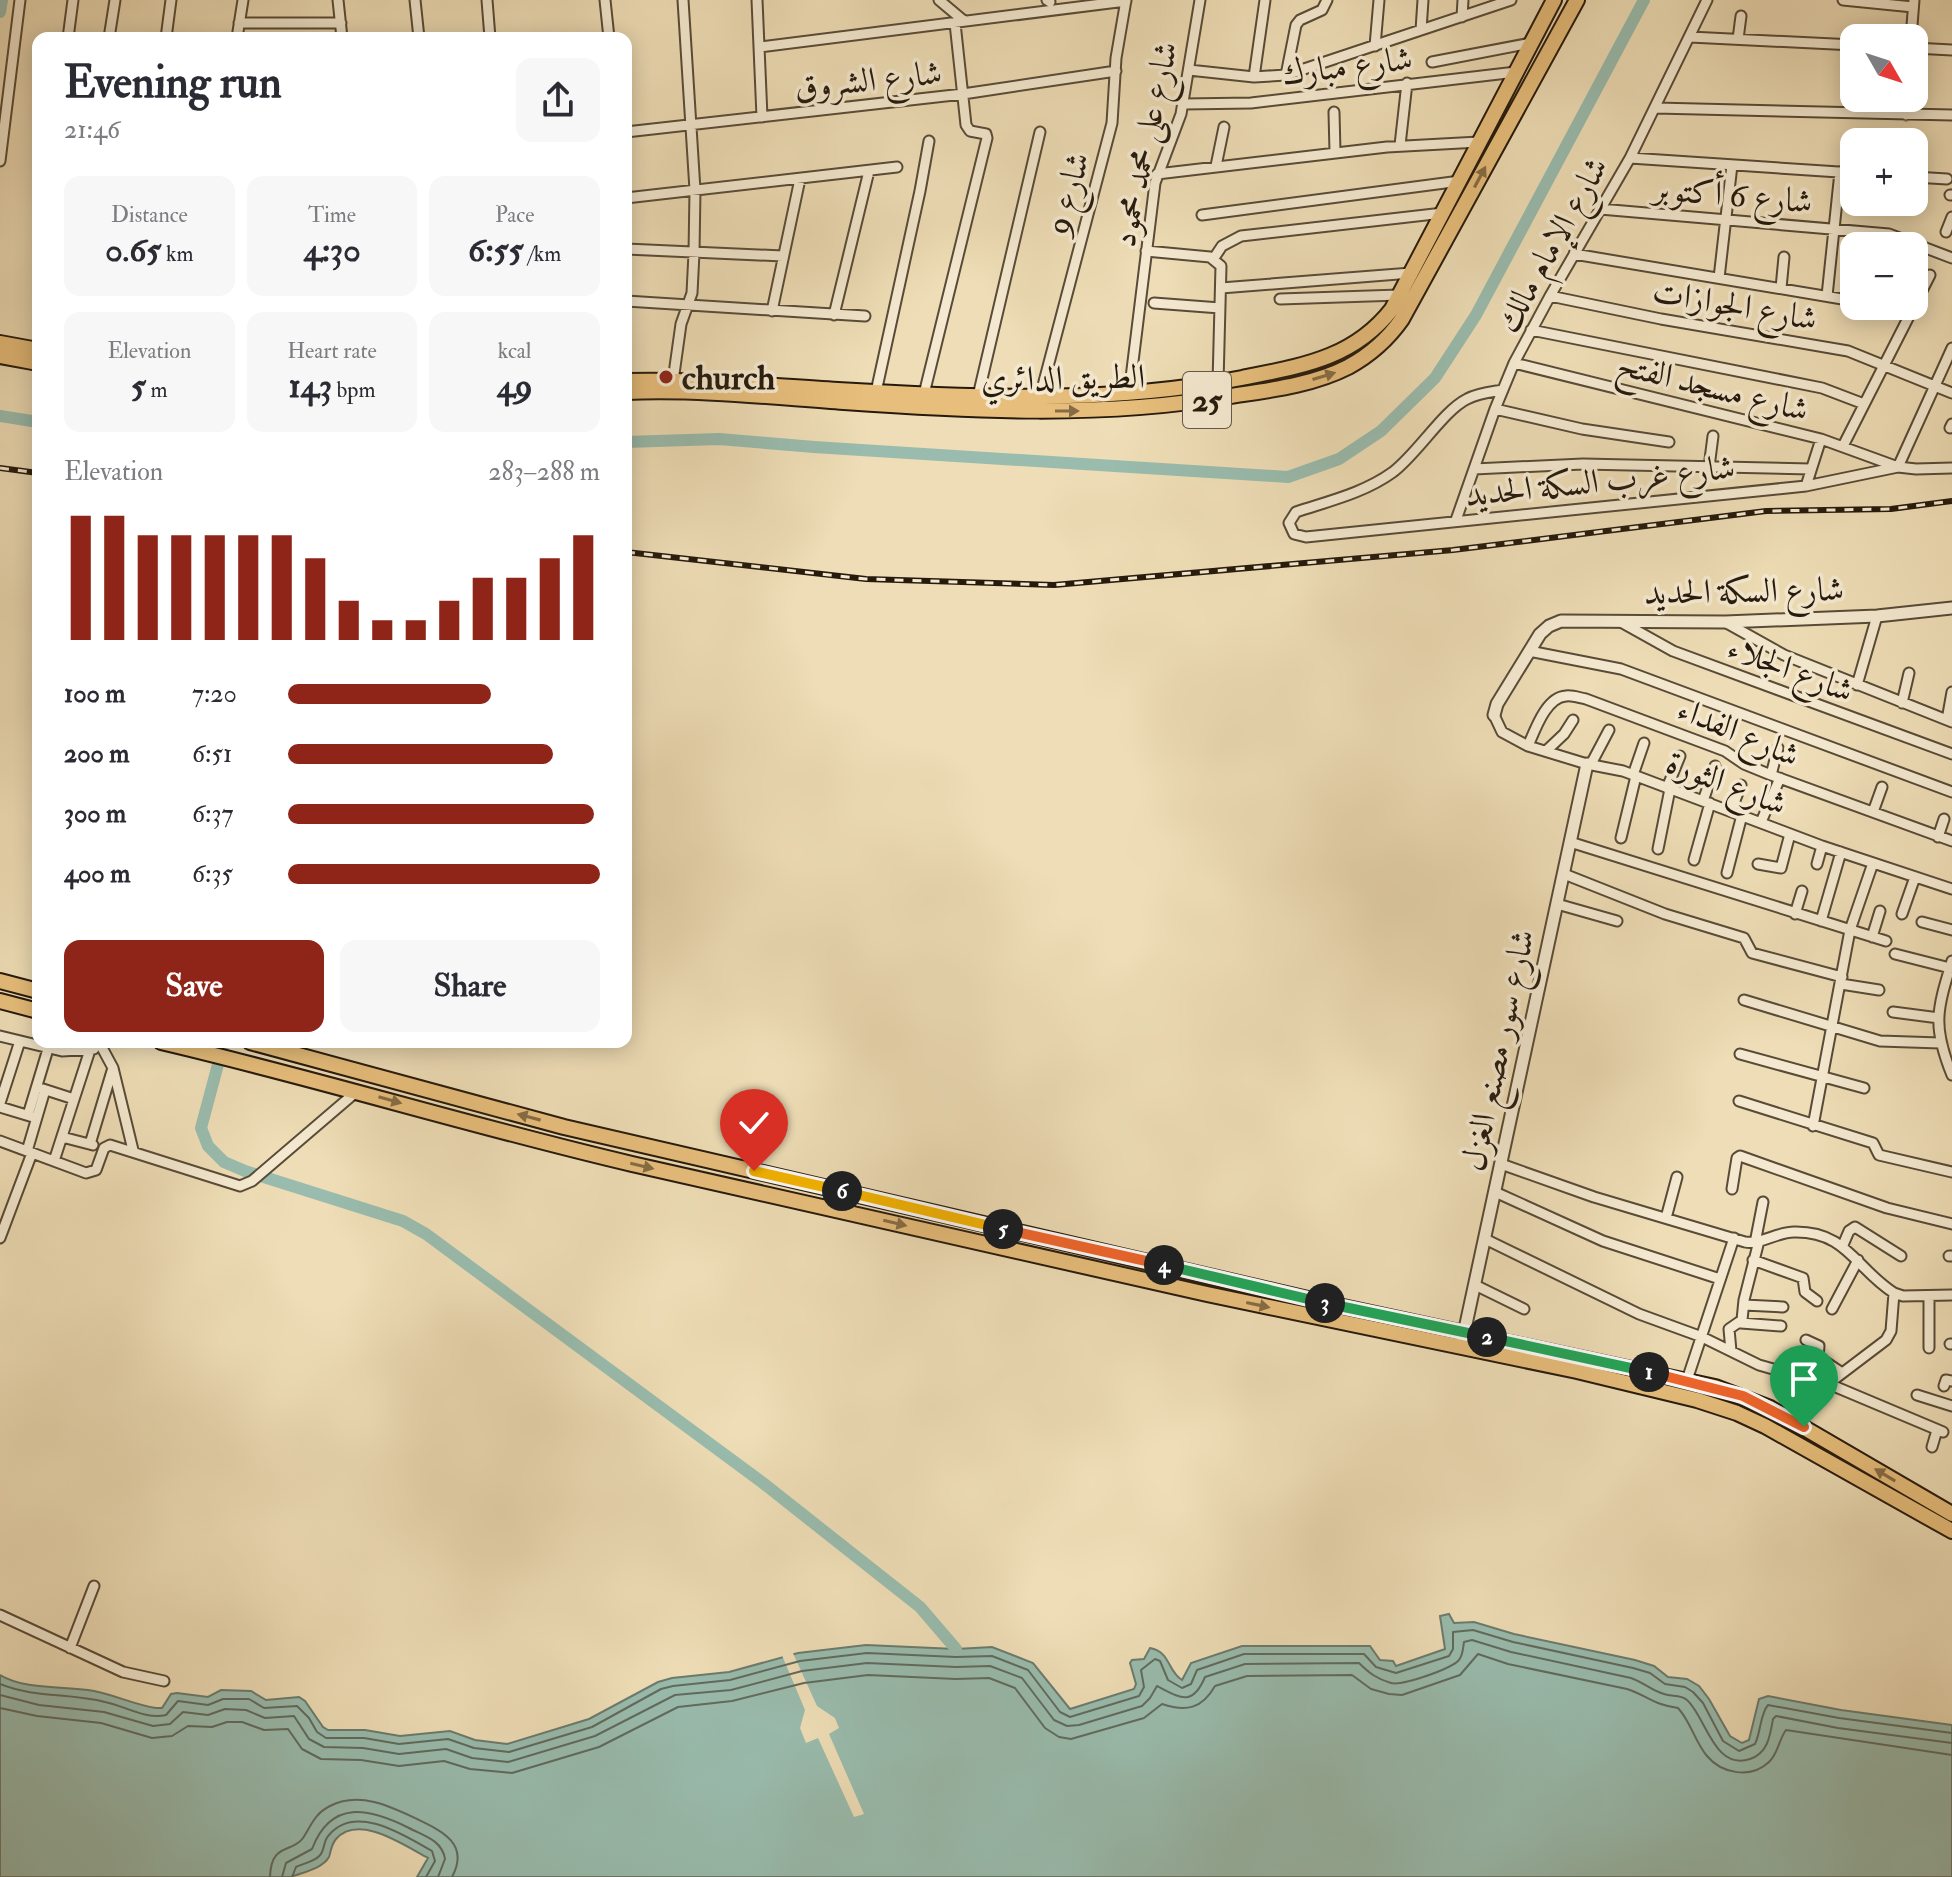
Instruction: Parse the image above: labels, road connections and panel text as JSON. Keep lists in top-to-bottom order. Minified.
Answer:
{"streets":{"main road":["الطريق الدائري","25"],"street":["شارع مبارك","شارع الشروق","شارع على محمد محمود","شارع 9","شارع 6 أكتوبر","شارع الإمام مالك","شارع الجوازات","شارع مسجد الفتح","شارع غرب السكة الحديد","شارع السكة الحديد","شارع الجلاء","شارع الفداء","شارع الثورة","شارع سور مصنع الغزل"]},"crossings":[["شارع مبارك","شارع على محمد محمود"],["شارع مبارك","الطريق الدائري"],["شارع الشروق","شارع 9"],["شارع على محمد محمود","الطريق الدائري"],["شارع 9","الطريق الدائري"],["شارع 6 أكتوبر","شارع الإمام مالك"],["شارع الإمام مالك","شارع الجوازات"],["شارع الإمام مالك","شارع مسجد الفتح"],["شارع الإمام مالك","شارع غرب السكة الحديد"],["شارع مسجد الفتح","شارع غرب السكة الحديد"],["شارع السكة الحديد","شارع الجلاء"],["شارع الفداء","شارع الثورة"],["شارع الثورة","شارع سور مصنع الغزل"]],"places":["church"],"north":"bottom right","page":{"map_buttons":["+","−"],"heading":["Evening run","21:46"],"stats":[["Distance","0.65 km"],["Time","4:30"],["Pace","6:55 /km"],["Elevation","5 m"],["Heart rate","143 bpm"],["kcal","49"]],"chart":["Elevation","283–288 m"],"list":[{"name":"100 m","note":"7:20"},{"name":"200 m","note":"6:51"},{"name":"300 m","note":"6:37"},{"name":"400 m","note":"6:35"}],"buttons":["Save","Share"],"pins":["6","5","4","3","2","1"]}}
